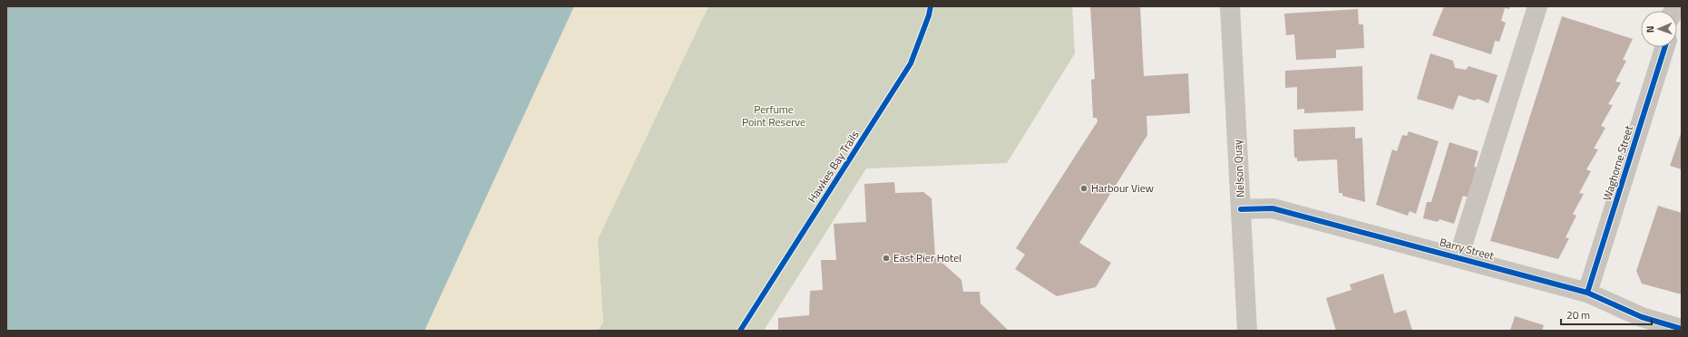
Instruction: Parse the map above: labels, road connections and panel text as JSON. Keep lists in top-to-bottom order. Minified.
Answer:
{"streets":{"street":["Waghorne Street","Nelson Quay","Barry Street"],"cycle path":["Hawkes Bay Trails"]},"crossings":[["Waghorne Street","Barry Street"],["Nelson Quay","Barry Street"]],"parks":["Perfume Point Reserve"],"places":["Harbour View","East Pier Hotel"],"scale_bar":"20 m","north":"left"}
